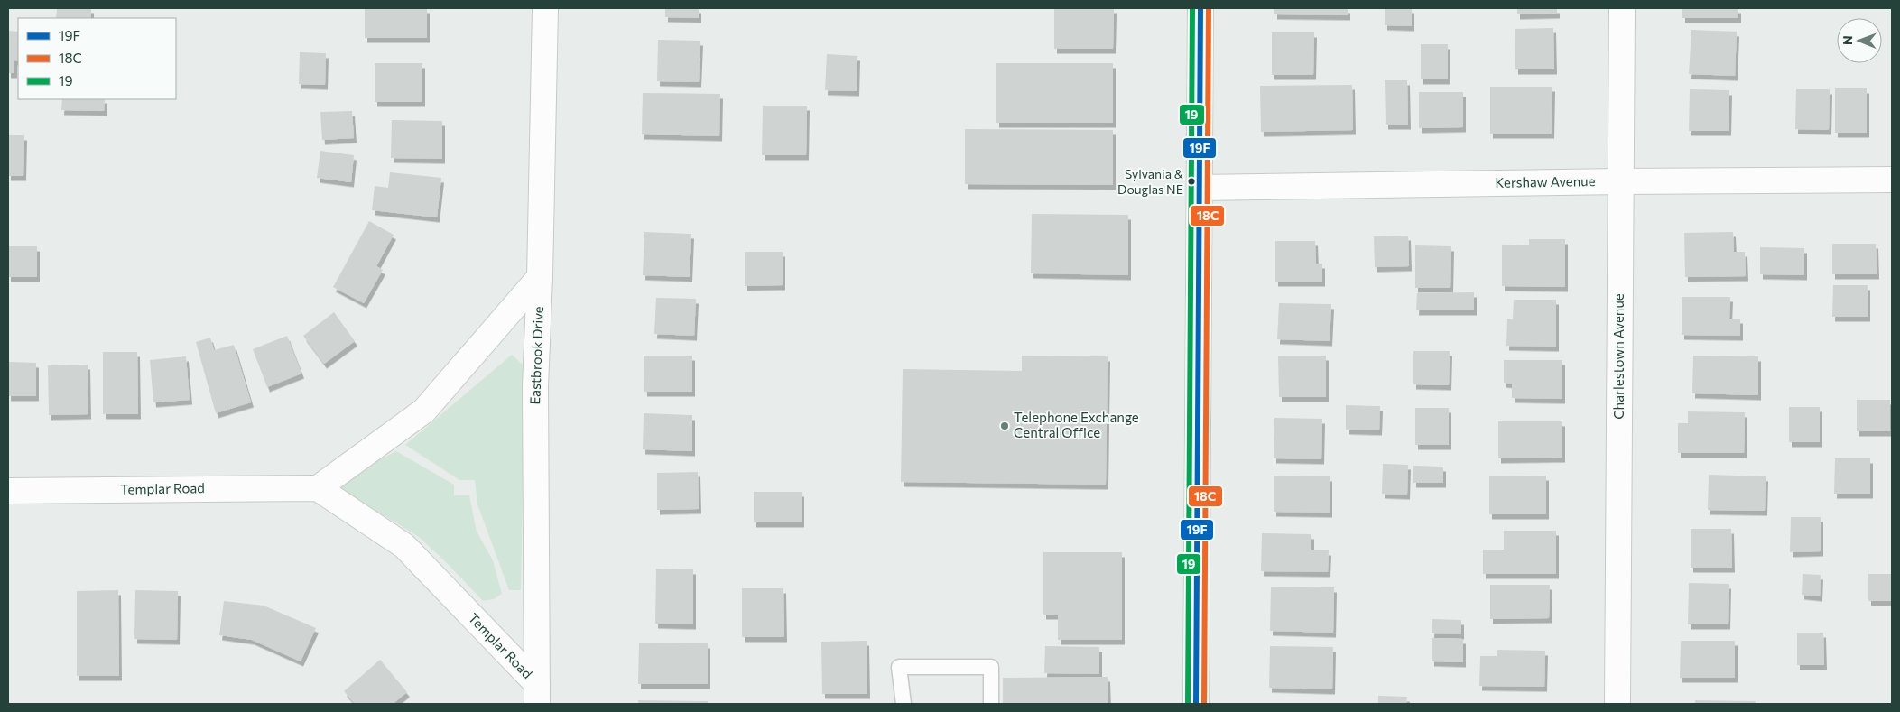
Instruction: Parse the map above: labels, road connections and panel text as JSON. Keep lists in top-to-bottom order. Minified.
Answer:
{"streets":{"street":["Kershaw Avenue","Eastbrook Drive","Charlestown Avenue","Templar Road"]},"crossings":[["Kershaw Avenue","Charlestown Avenue"],["Eastbrook Drive","Templar Road"]],"places":["Sylvania & Douglas NE","Telephone Exchange Central Office"],"lines":["transit line 19F","transit line 18C","transit line 19"],"legend":["19F","18C","19"],"north":"left"}
